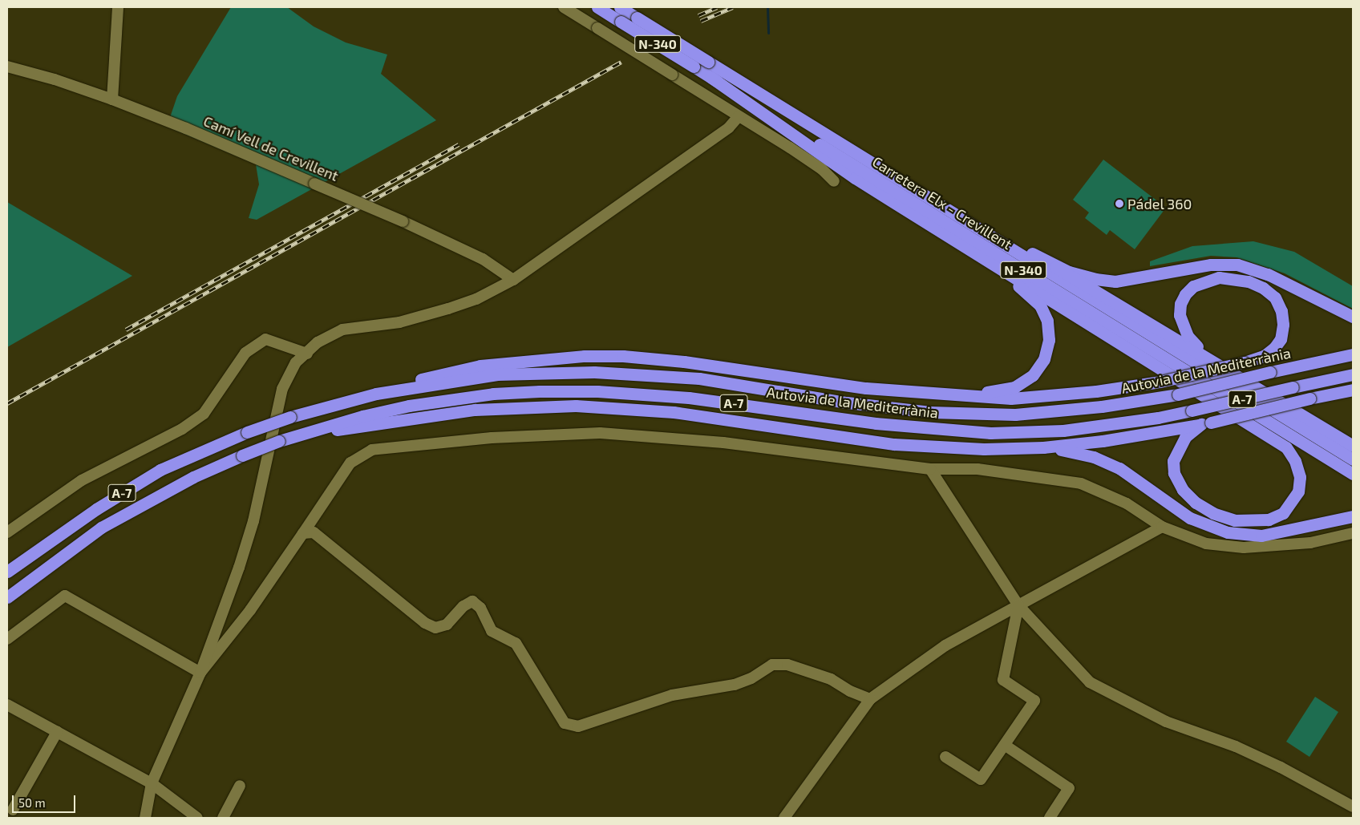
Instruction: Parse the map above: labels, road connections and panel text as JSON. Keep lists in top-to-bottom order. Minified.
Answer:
{"streets":{"highway":["N-340","Carretera Elx - Crevillent","Autovia de la Mediterrània","A-7"],"street":["Camí Vell de Crevillent"]},"places":["Pádel 360"],"scale_bar":"50 m"}
